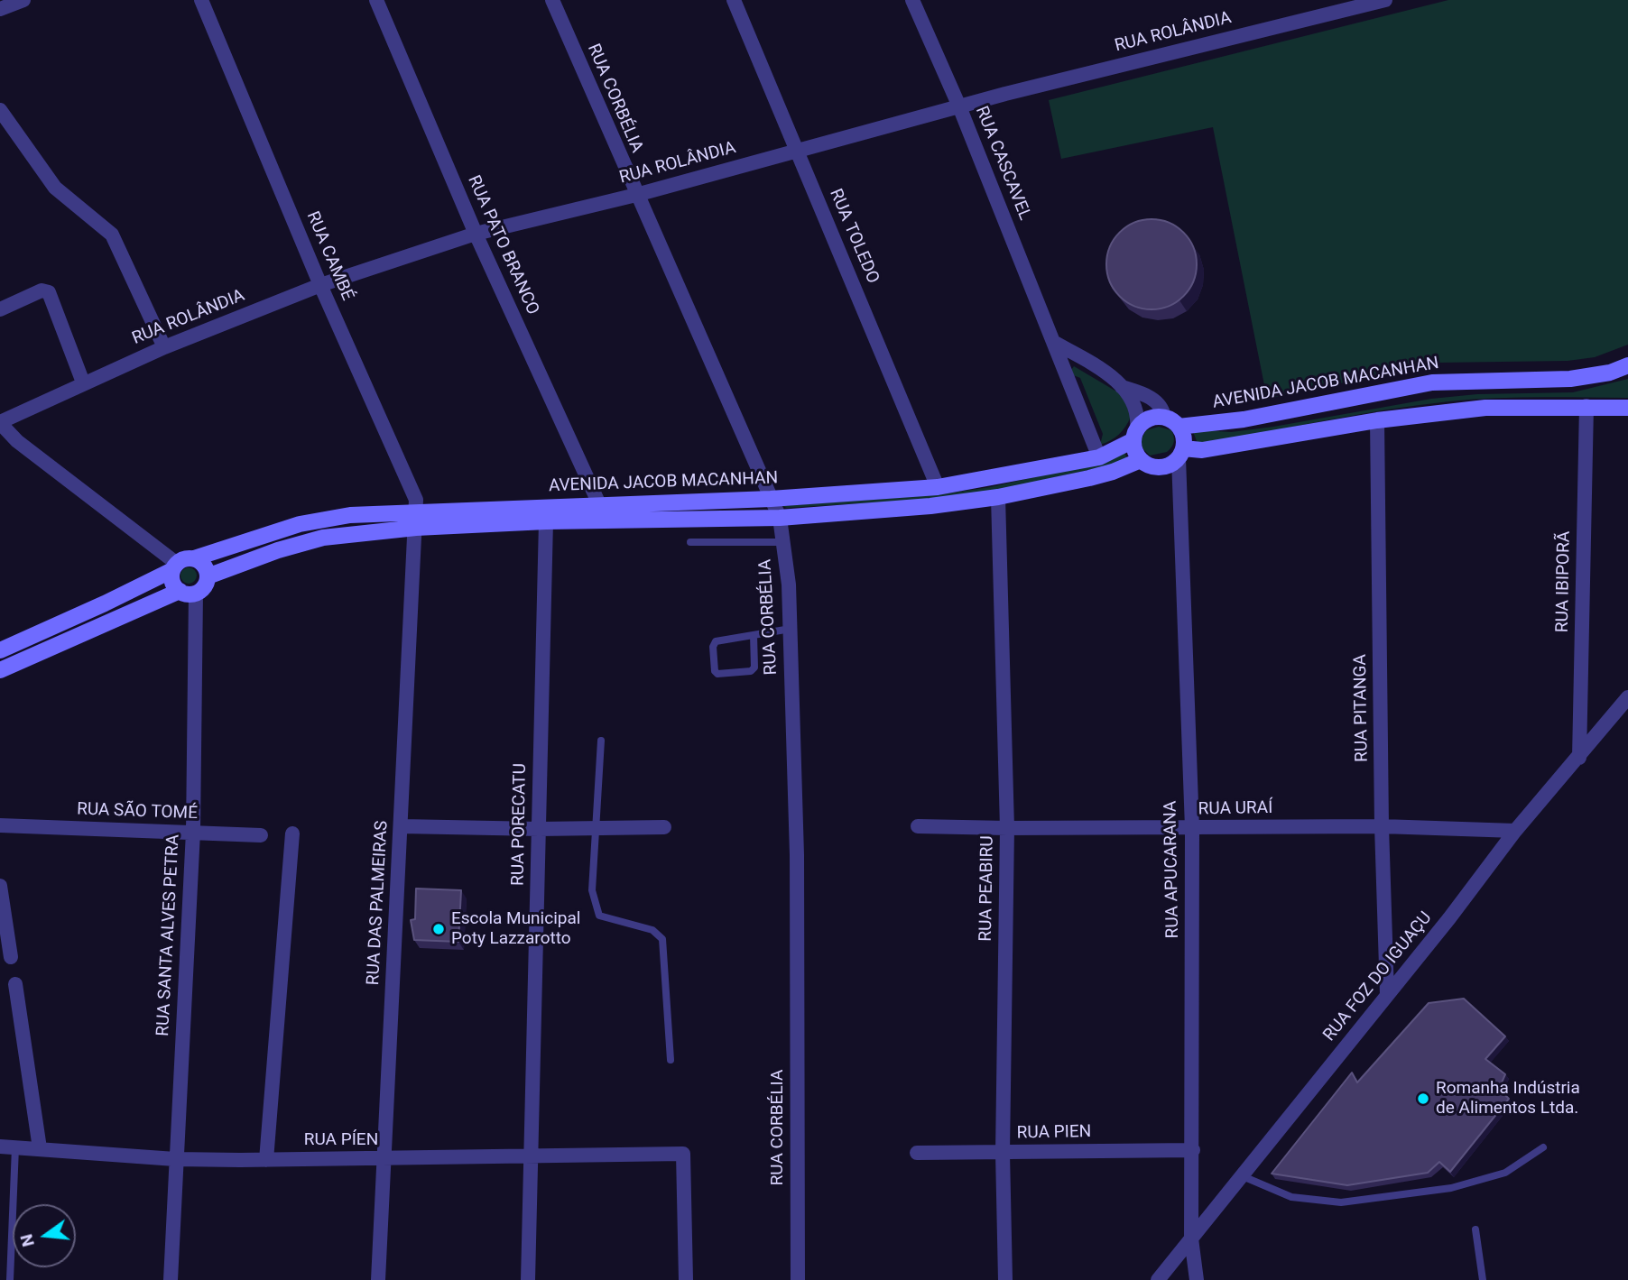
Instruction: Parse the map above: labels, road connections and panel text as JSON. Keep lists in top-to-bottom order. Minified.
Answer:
{"streets":{"main road":["AVENIDA JACOB MACANHAN"],"street":["RUA ROLÂNDIA","RUA CORBÉLIA","RUA CASCAVEL","RUA TOLEDO","RUA PATO BRANCO","RUA CAMBÉ","RUA IBIPORÃ","RUA PITANGA","RUA URAÍ","RUA SÃO TOMÉ","RUA PORECATU","RUA APUCARANA","RUA PEABIRU","RUA DAS PALMEIRAS","RUA SANTA ALVES PETRA","RUA FOZ DO IGUAÇU","RUA PIEN","RUA PÍEN"]},"crossings":[["RUA ROLÂNDIA","RUA CORBÉLIA"],["RUA ROLÂNDIA","RUA CASCAVEL"],["RUA ROLÂNDIA","RUA TOLEDO"],["RUA ROLÂNDIA","RUA PATO BRANCO"],["RUA ROLÂNDIA","RUA CAMBÉ"],["RUA CORBÉLIA","AVENIDA JACOB MACANHAN"],["RUA CASCAVEL","AVENIDA JACOB MACANHAN"],["RUA TOLEDO","AVENIDA JACOB MACANHAN"],["RUA PATO BRANCO","AVENIDA JACOB MACANHAN"],["RUA CAMBÉ","AVENIDA JACOB MACANHAN"],["RUA CAMBÉ","RUA DAS PALMEIRAS"],["AVENIDA JACOB MACANHAN","RUA PORECATU"],["AVENIDA JACOB MACANHAN","RUA APUCARANA"],["AVENIDA JACOB MACANHAN","RUA PEABIRU"],["AVENIDA JACOB MACANHAN","RUA DAS PALMEIRAS"],["AVENIDA JACOB MACANHAN","RUA SANTA ALVES PETRA"],["RUA IBIPORÃ","RUA FOZ DO IGUAÇU"],["RUA PITANGA","RUA URAÍ"],["RUA PITANGA","RUA FOZ DO IGUAÇU"],["RUA URAÍ","RUA APUCARANA"],["RUA URAÍ","RUA PEABIRU"],["RUA URAÍ","RUA FOZ DO IGUAÇU"],["RUA SÃO TOMÉ","RUA SANTA ALVES PETRA"],["RUA PORECATU","RUA PÍEN"],["RUA APUCARANA","RUA FOZ DO IGUAÇU"],["RUA APUCARANA","RUA PIEN"],["RUA PEABIRU","RUA PIEN"],["RUA DAS PALMEIRAS","RUA PÍEN"],["RUA SANTA ALVES PETRA","RUA PÍEN"]],"places":["Escola Municipal Poty Lazzarotto","Romanha Indústria de Alimentos Ltda."],"north":"left"}
